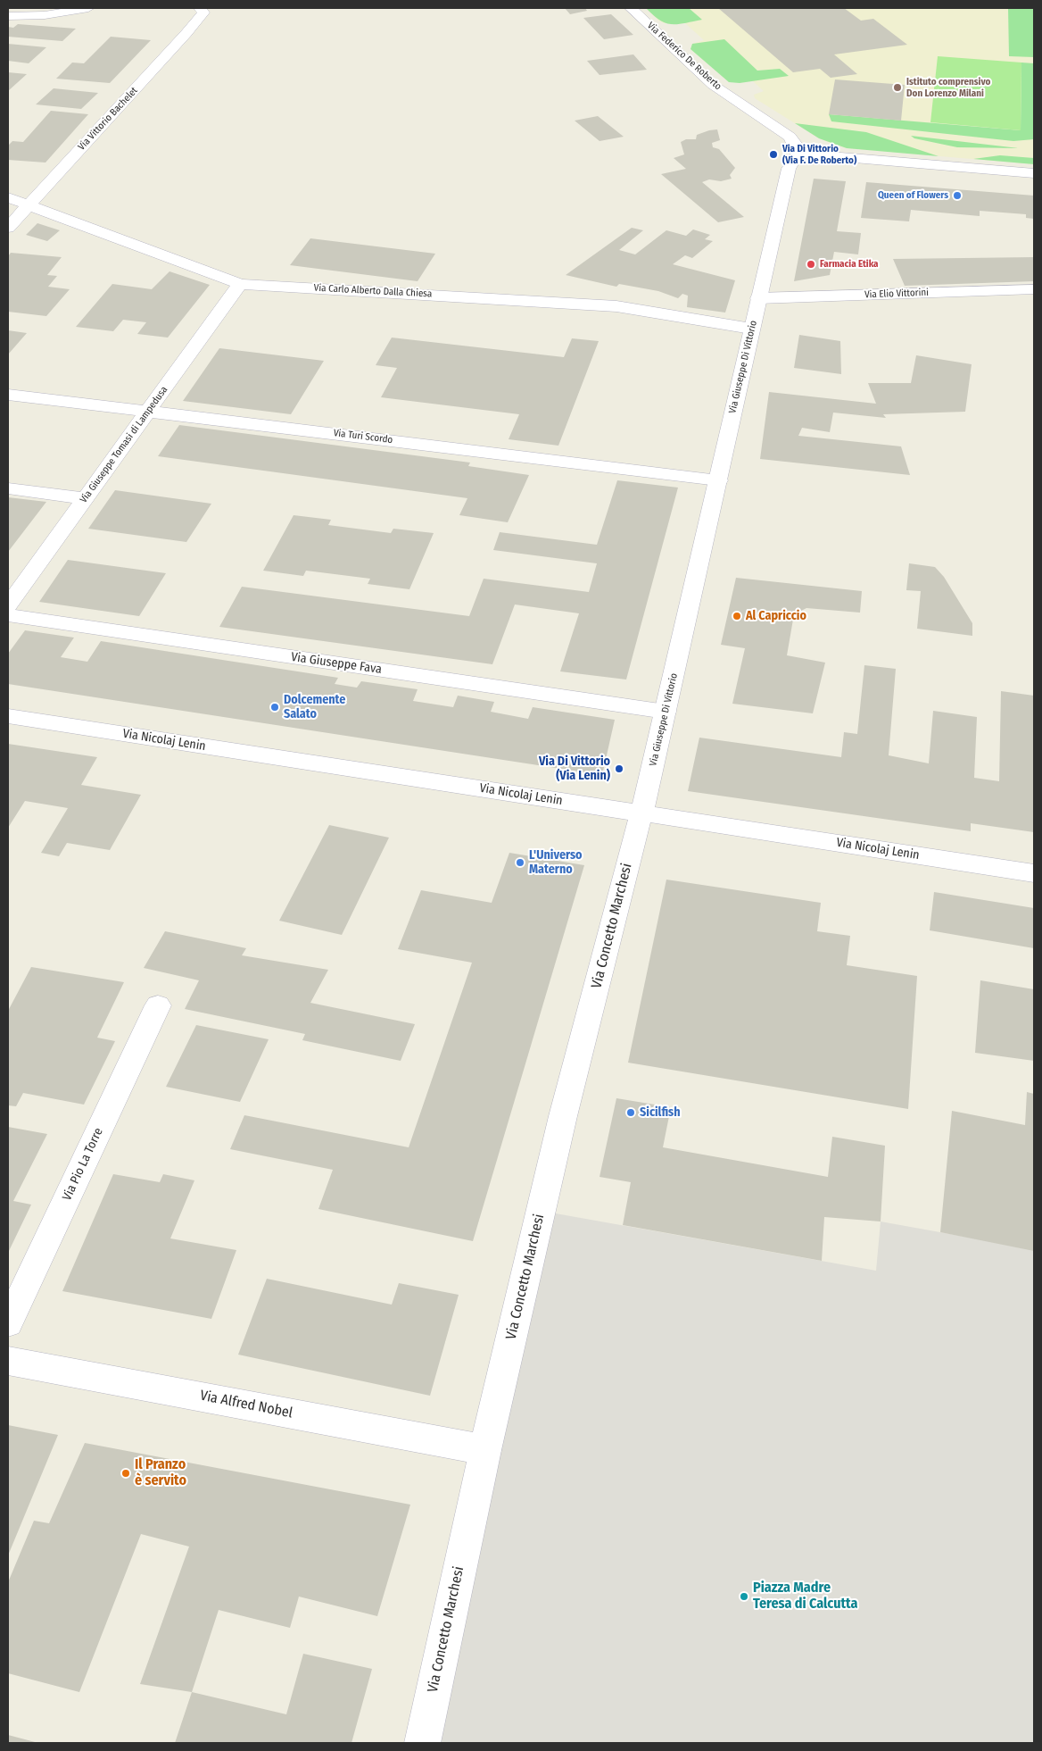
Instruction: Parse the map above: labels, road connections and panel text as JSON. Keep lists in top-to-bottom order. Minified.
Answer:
{"streets":{"street":["Via Federico De Roberto","Via Vittorio Bachelet","Via Carlo Alberto Dalla Chiesa","Via Elio Vittorini","Via Giuseppe Di Vittorio","Via Turi Scordo","Via Giuseppe Tomasi di Lampedusa","Via Giuseppe Fava","Via Nicolaj Lenin","Via Concetto Marchesi","Via Pio La Torre","Via Alfred Nobel"]},"crossings":[["Via Federico De Roberto","Via Giuseppe Di Vittorio"],["Via Vittorio Bachelet","Via Carlo Alberto Dalla Chiesa"],["Via Carlo Alberto Dalla Chiesa","Via Giuseppe Di Vittorio"],["Via Carlo Alberto Dalla Chiesa","Via Giuseppe Tomasi di Lampedusa"],["Via Elio Vittorini","Via Giuseppe Di Vittorio"],["Via Giuseppe Di Vittorio","Via Turi Scordo"],["Via Giuseppe Di Vittorio","Via Giuseppe Fava"],["Via Giuseppe Di Vittorio","Via Nicolaj Lenin"],["Via Giuseppe Di Vittorio","Via Concetto Marchesi"],["Via Turi Scordo","Via Giuseppe Tomasi di Lampedusa"],["Via Nicolaj Lenin","Via Concetto Marchesi"],["Via Concetto Marchesi","Via Alfred Nobel"]],"places":["Istituto comprensivo Don Lorenzo Milani","Via Di Vittorio (Via F. De Roberto)","Queen of Flowers","Farmacia Etika","Al Capriccio","Dolcemente Salato","Via Di Vittorio (Via Lenin)","L'Universo Materno","Sicilfish","Il Pranzo è servito","Piazza Madre Teresa di Calcutta"]}
